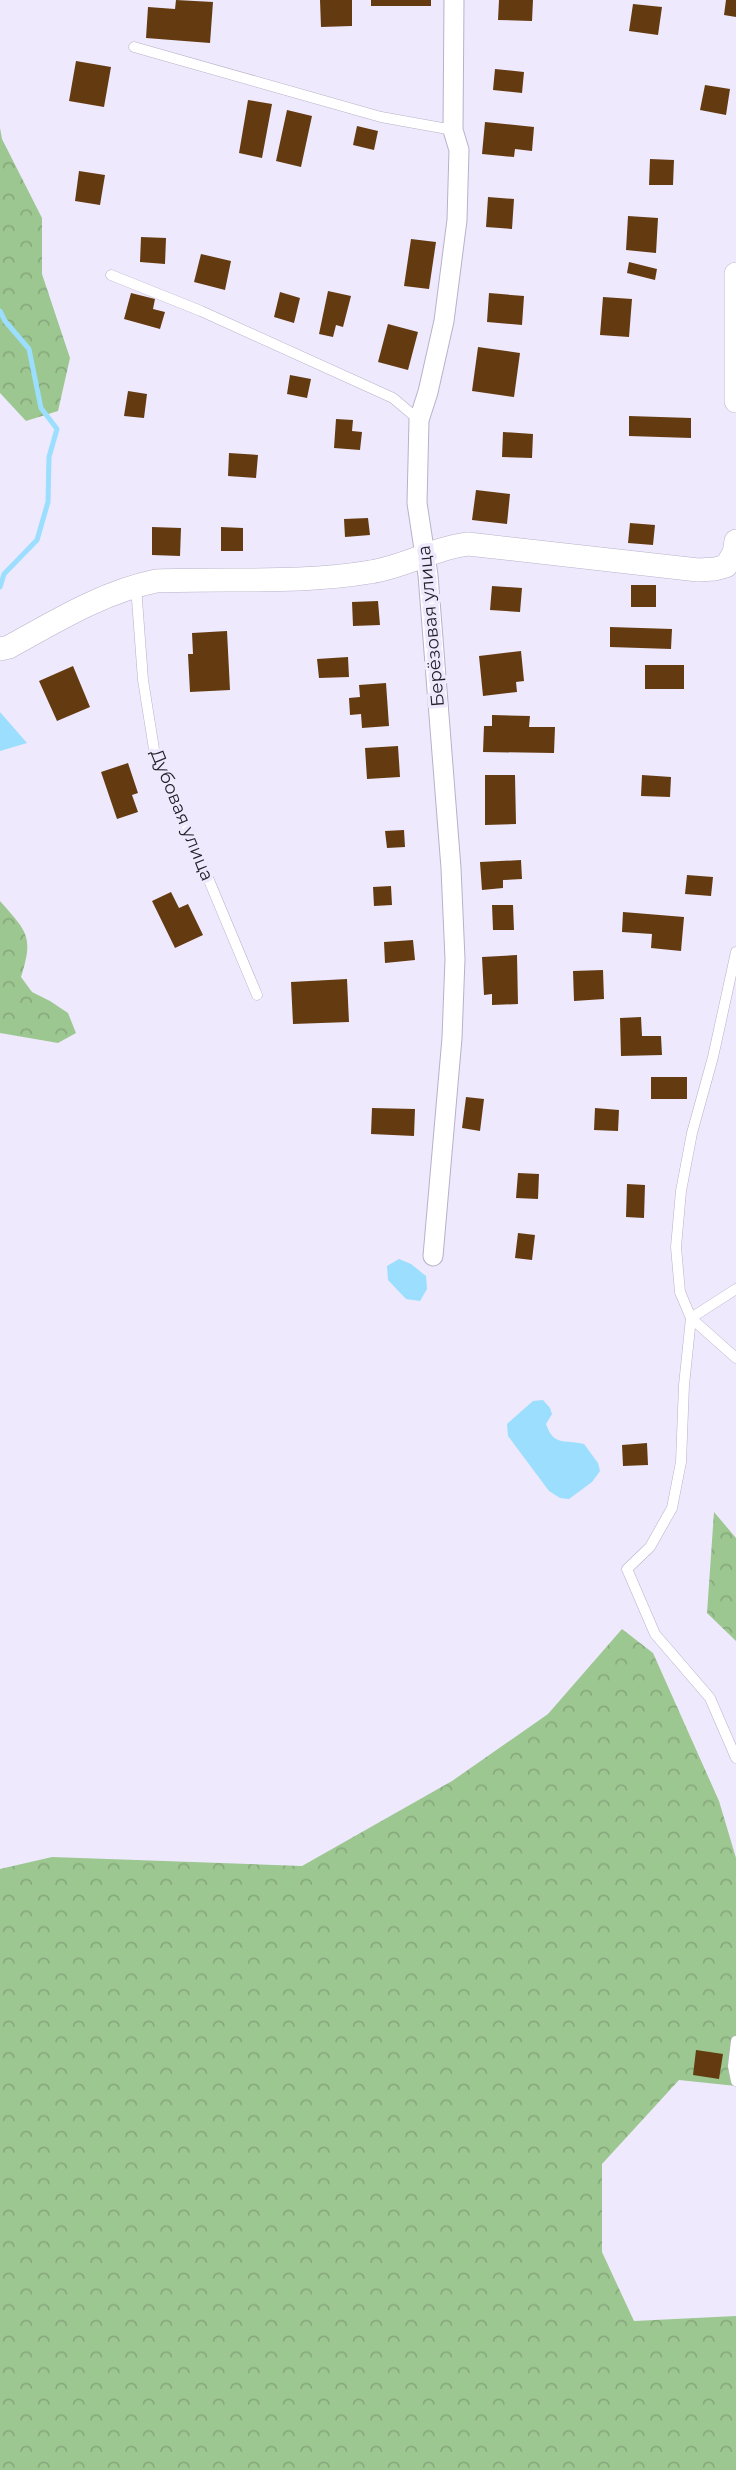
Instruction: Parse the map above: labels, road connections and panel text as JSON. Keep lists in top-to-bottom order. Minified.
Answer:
{"streets":{"street":["Берёзовая улица"],"lane":["Дубовая улица"]}}
